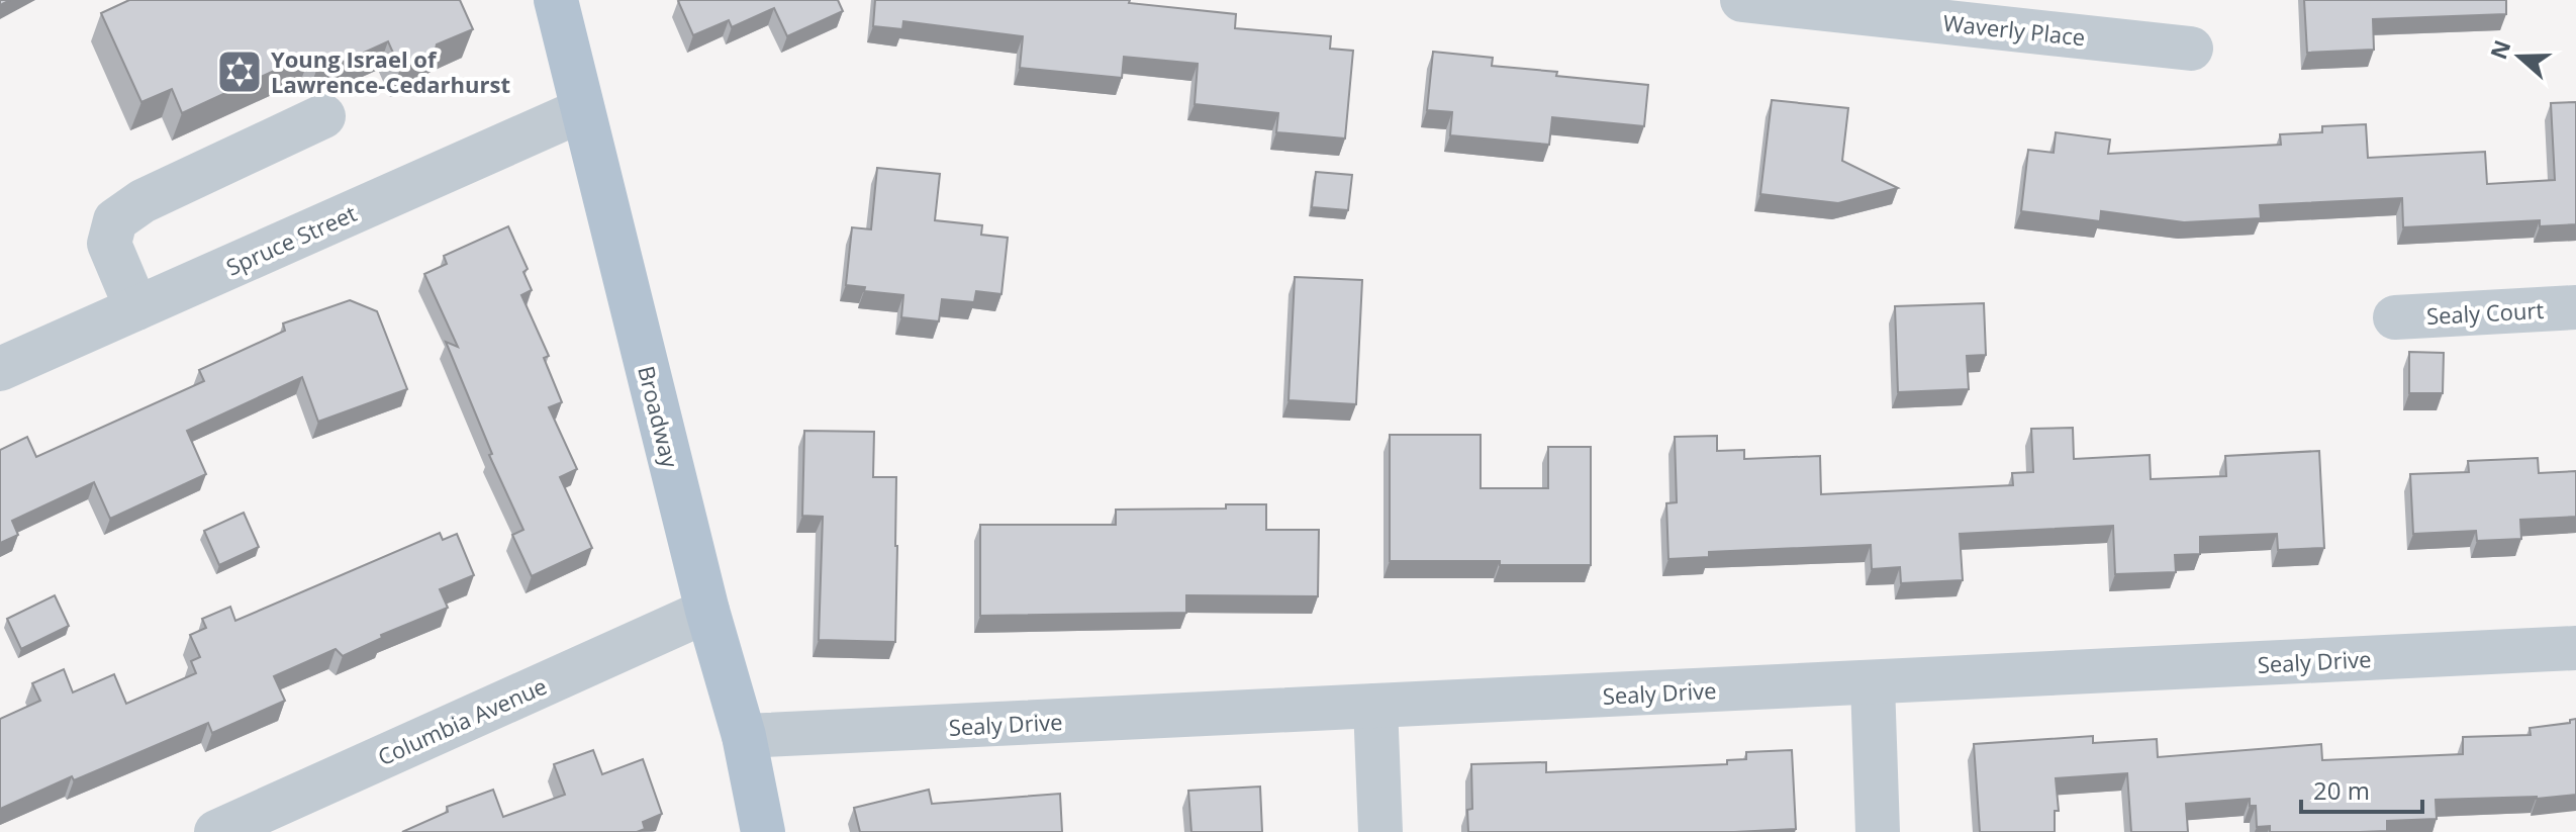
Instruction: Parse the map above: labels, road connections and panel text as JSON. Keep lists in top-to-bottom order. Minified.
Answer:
{"streets":{"main road":["Broadway"],"street":["Waverly Place","Spruce Street","Sealy Court","Sealy Drive","Columbia Avenue"]},"crossings":[["Spruce Street","Broadway"],["Broadway","Sealy Drive"],["Broadway","Columbia Avenue"]],"places":{"synagogue":["Young Israel of Lawrence-Cedarhurst"]},"scale_bar":"20 m","north":"left"}
